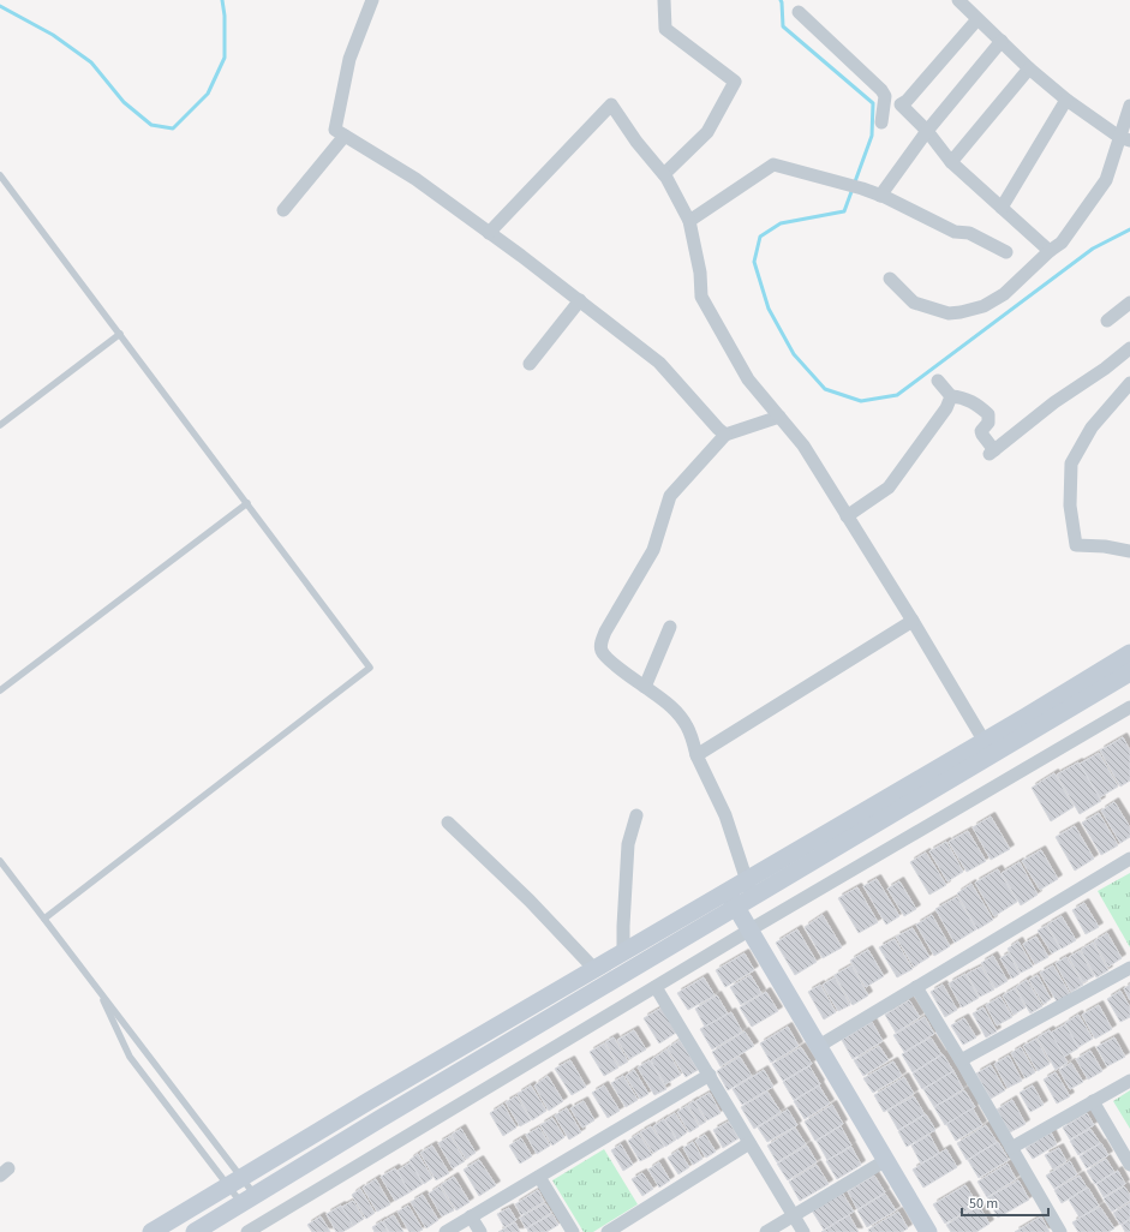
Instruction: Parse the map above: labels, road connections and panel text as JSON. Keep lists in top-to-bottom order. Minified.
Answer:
{"scale_bar":"50 m"}
